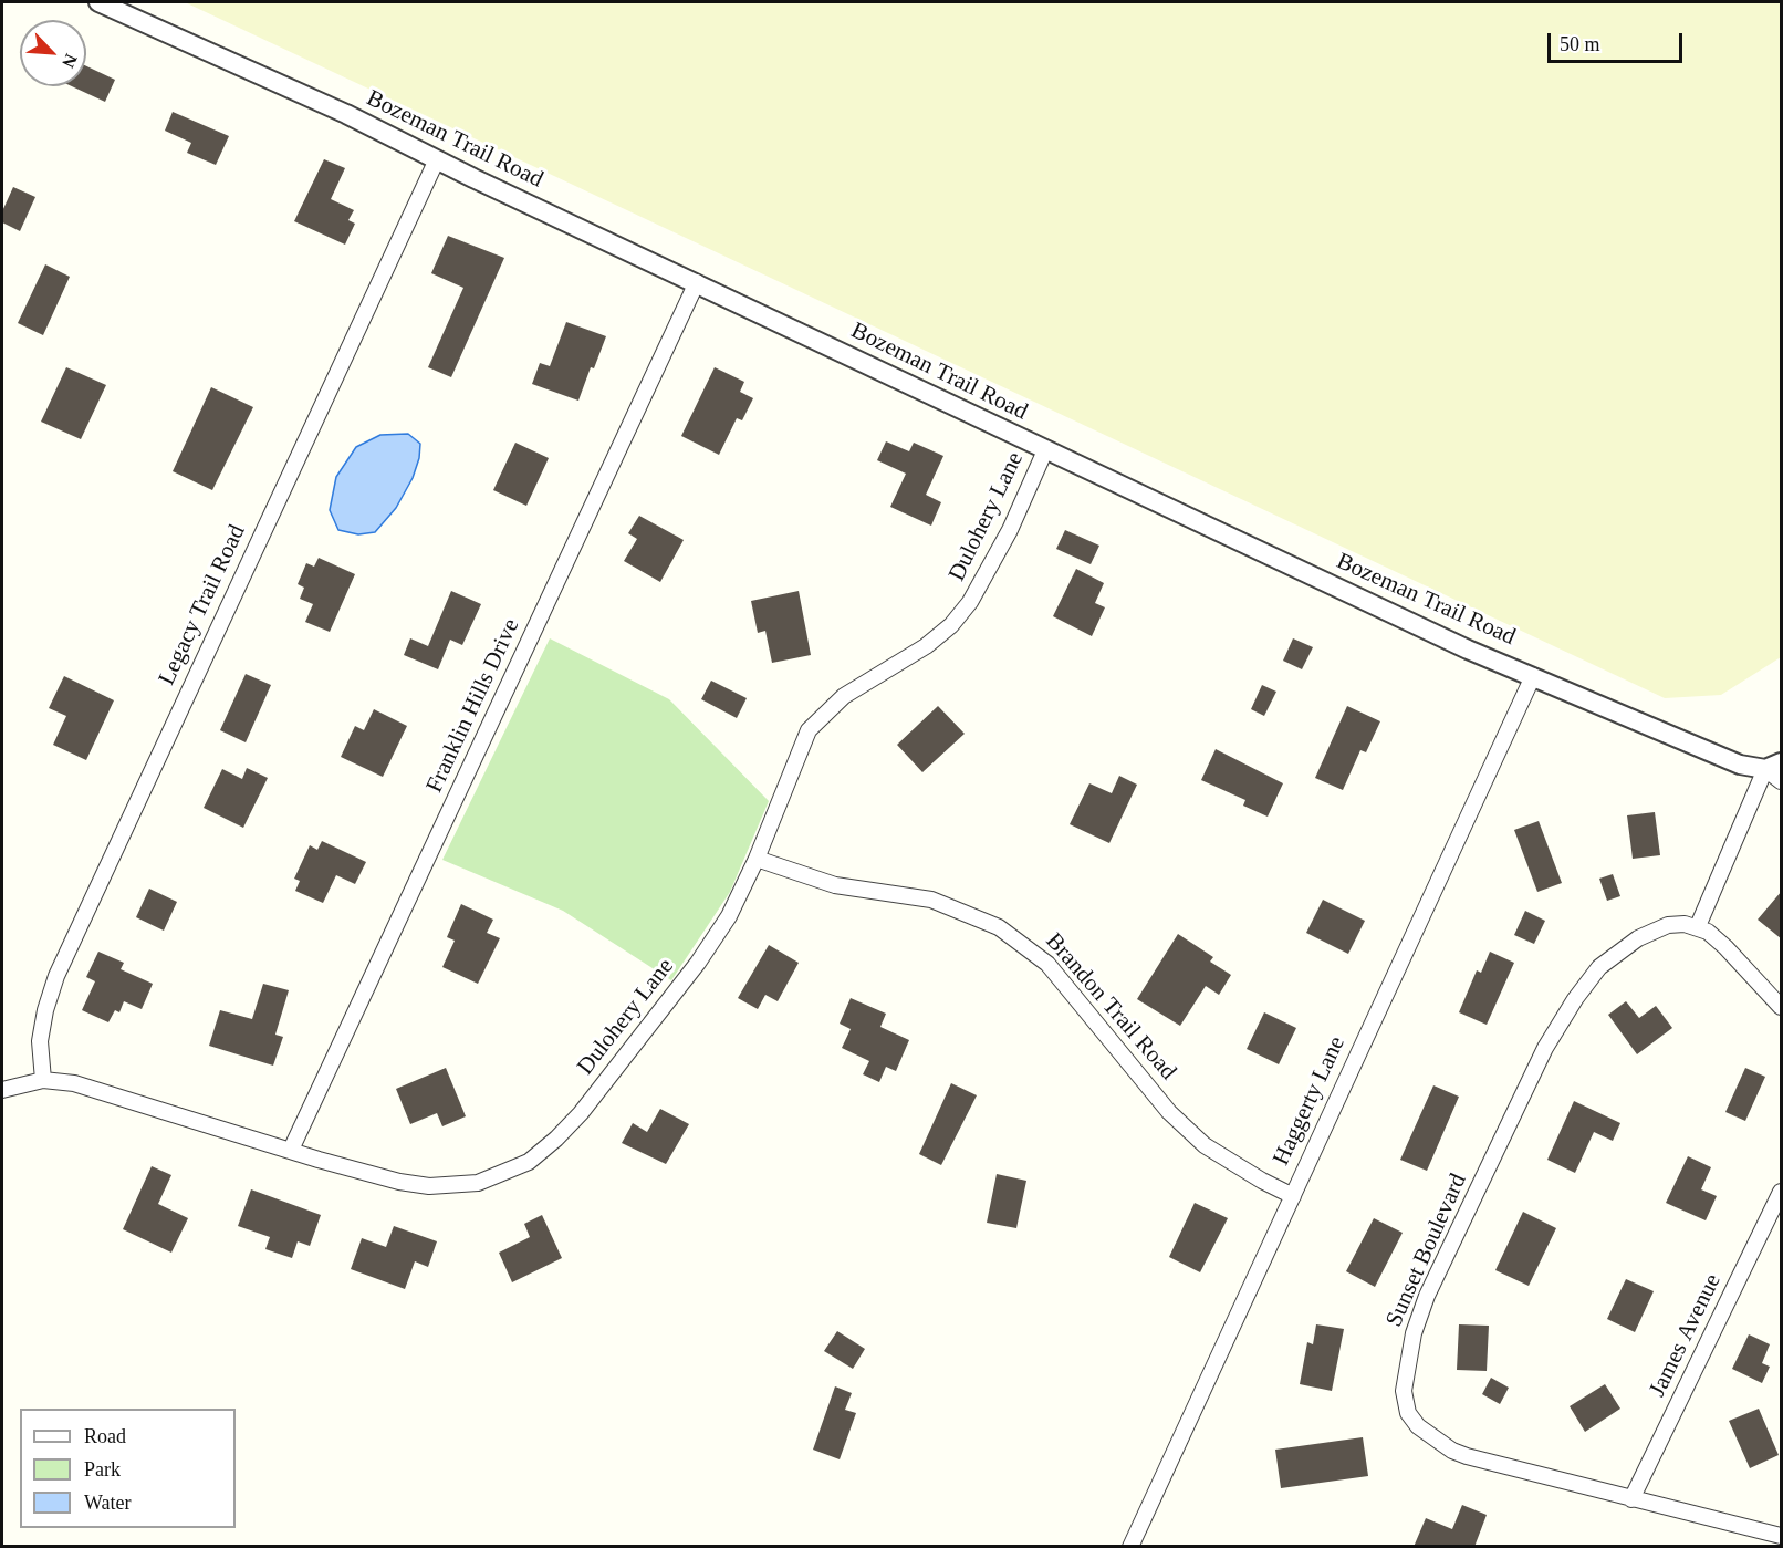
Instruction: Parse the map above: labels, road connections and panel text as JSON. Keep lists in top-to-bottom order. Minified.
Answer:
{"streets":{"street":["Bozeman Trail Road","Dulohery Lane","Legacy Trail Road","Franklin Hills Drive","Brandon Trail Road","Haggerty Lane","Sunset Boulevard","James Avenue"]},"crossings":[["Bozeman Trail Road","Dulohery Lane"],["Bozeman Trail Road","Legacy Trail Road"],["Bozeman Trail Road","Franklin Hills Drive"],["Bozeman Trail Road","Haggerty Lane"],["Dulohery Lane","Legacy Trail Road"],["Dulohery Lane","Franklin Hills Drive"],["Dulohery Lane","Brandon Trail Road"],["Brandon Trail Road","Haggerty Lane"],["Sunset Boulevard","James Avenue"]],"legend":["Road","Park","Water"],"scale_bar":"50 m","north":"bottom right"}
